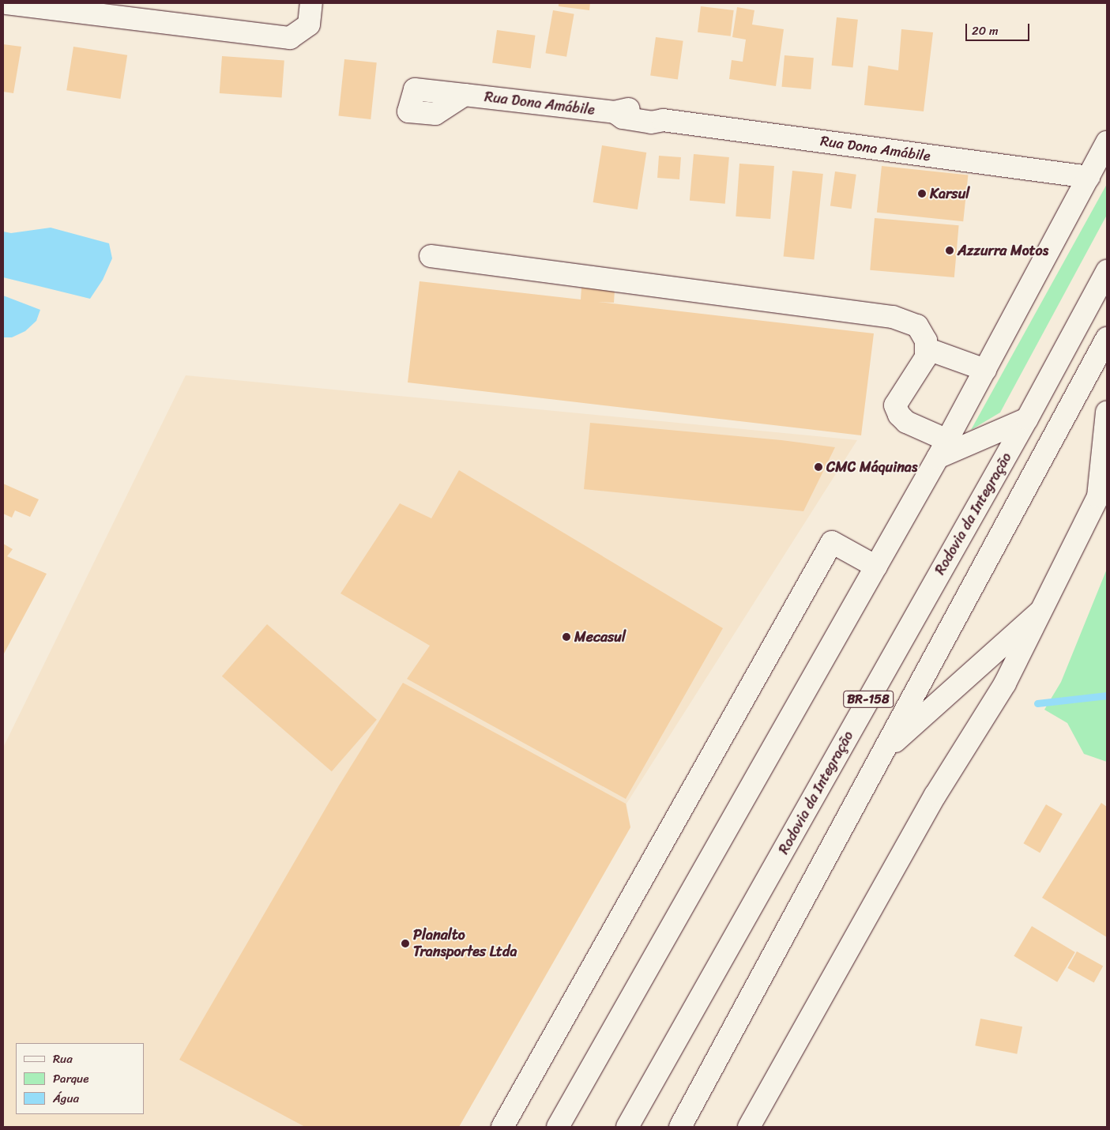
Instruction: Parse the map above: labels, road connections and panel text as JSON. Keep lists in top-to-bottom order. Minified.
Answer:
{"streets":{"main road":["Rua Dona Amábile","Rodovia da Integração","BR-158"]},"places":["Karsul","Azzurra Motos","CMC Máquinas","Mecasul","Planalto Transportes Ltda"],"legend":["Rua","Parque","Água"],"scale_bar":"20 m"}
